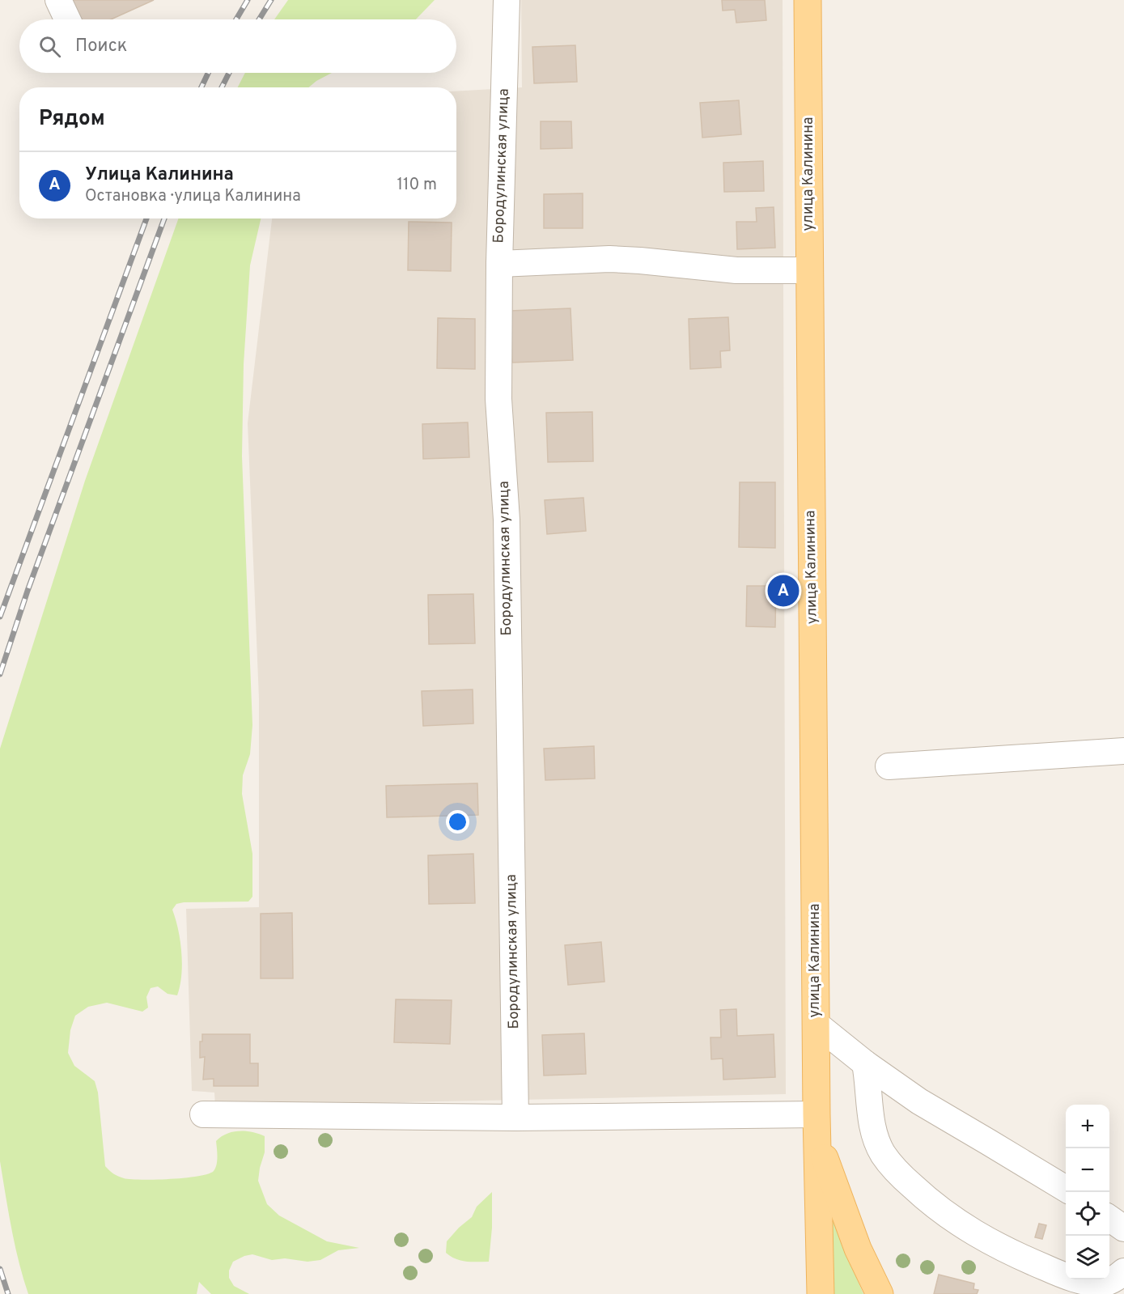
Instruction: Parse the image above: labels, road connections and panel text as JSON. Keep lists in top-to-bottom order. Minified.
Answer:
{"streets":{"main road":["улица Калинина"],"street":["Бородулинская улица"]},"page":{"search":"Поиск","heading":"Рядом","list":[{"mark":"A","name":"Улица Калинина","note":"Остановка · улица Калинина","value":"110 m"}],"pins":"A","map_buttons":["+","−"]}}
